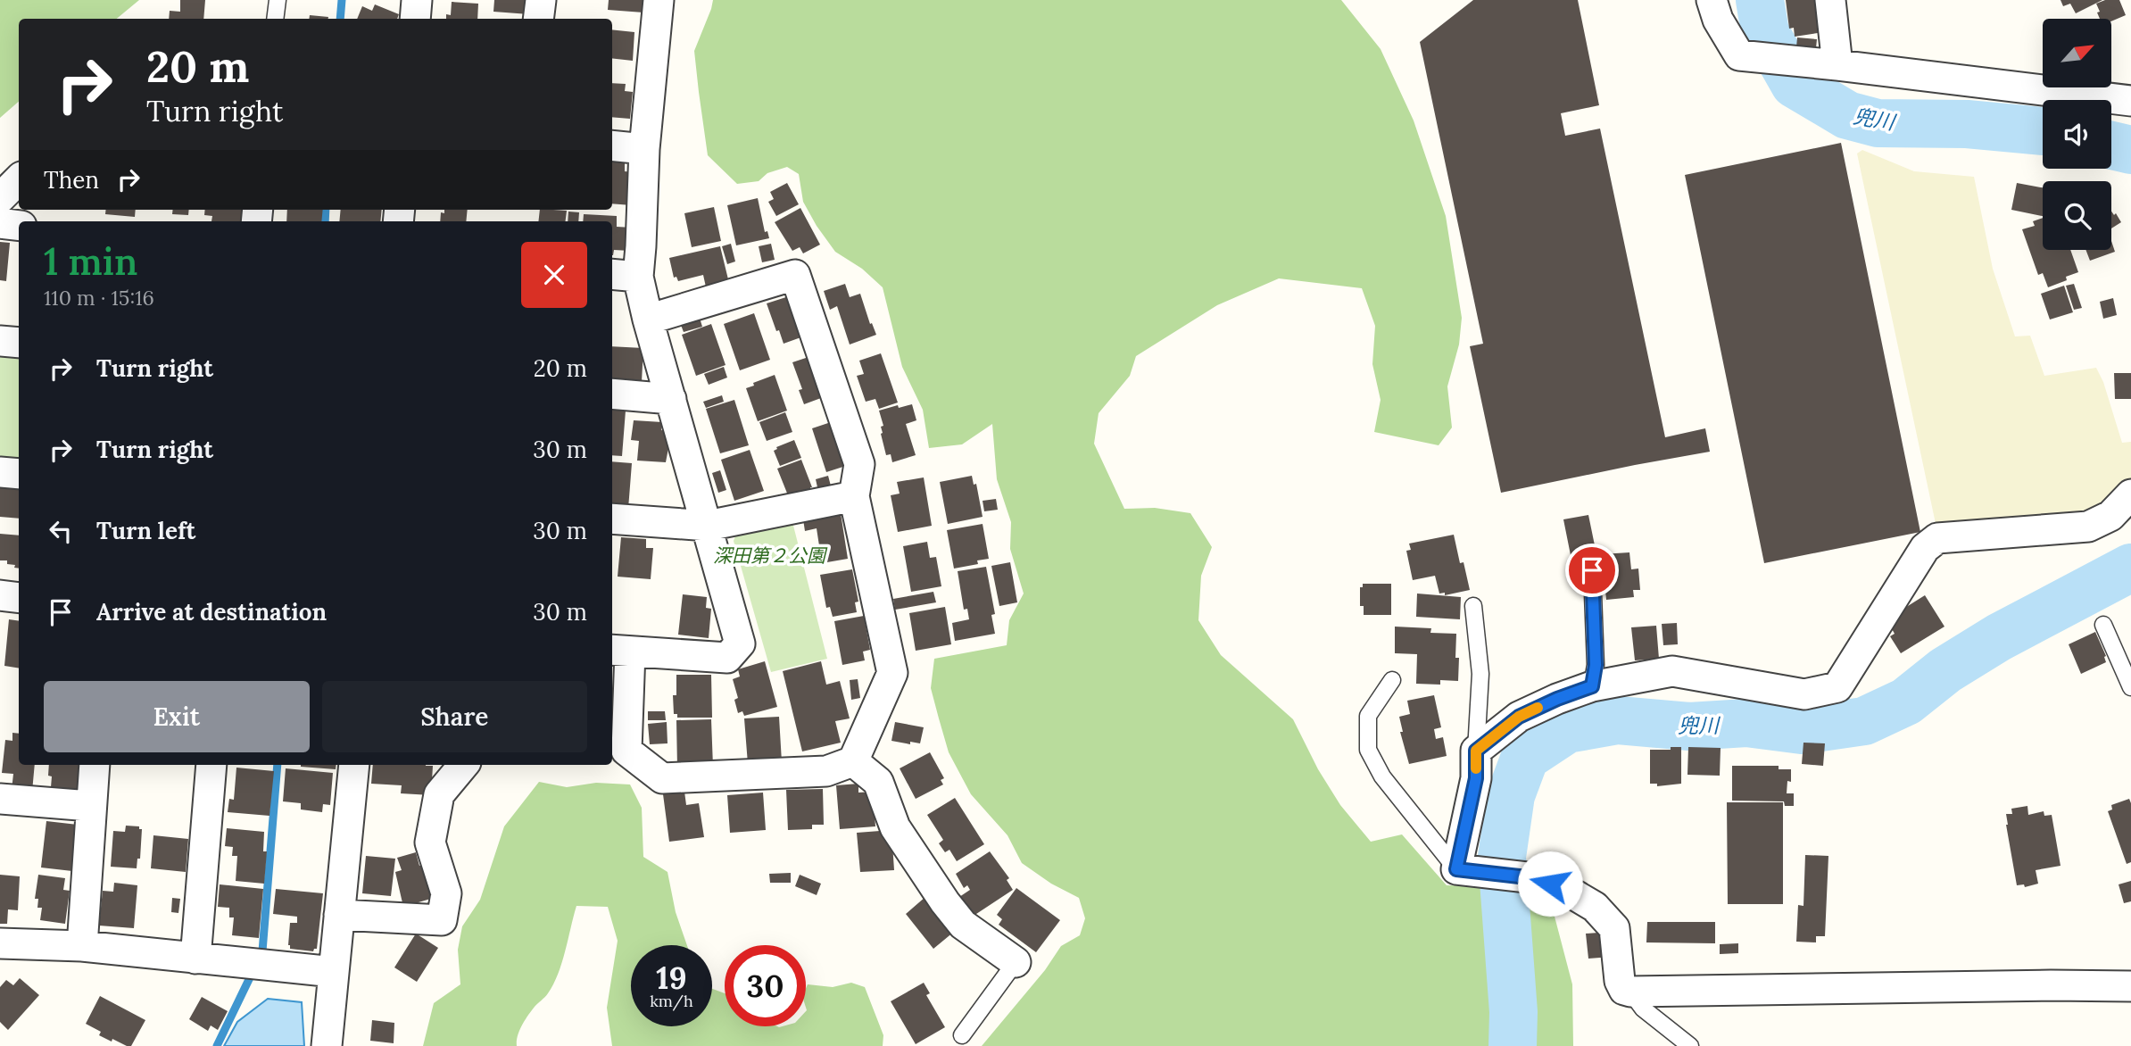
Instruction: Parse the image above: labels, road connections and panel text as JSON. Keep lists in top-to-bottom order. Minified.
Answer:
{"water":["兜川"],"parks":["深田第２公園"],"north":"top right","page":{"turn":["20 m","Turn right"],"then":"Then","heading":["1 min","110 m · 15:16"],"list":[{"name":"Turn right","value":"20 m"},{"name":"Turn right","value":"30 m"},{"name":"Turn left","value":"30 m"},{"name":"Arrive at destination","value":"30 m"}],"buttons":["Exit","Share"],"speed":"19 km/h","limit":"30"}}
